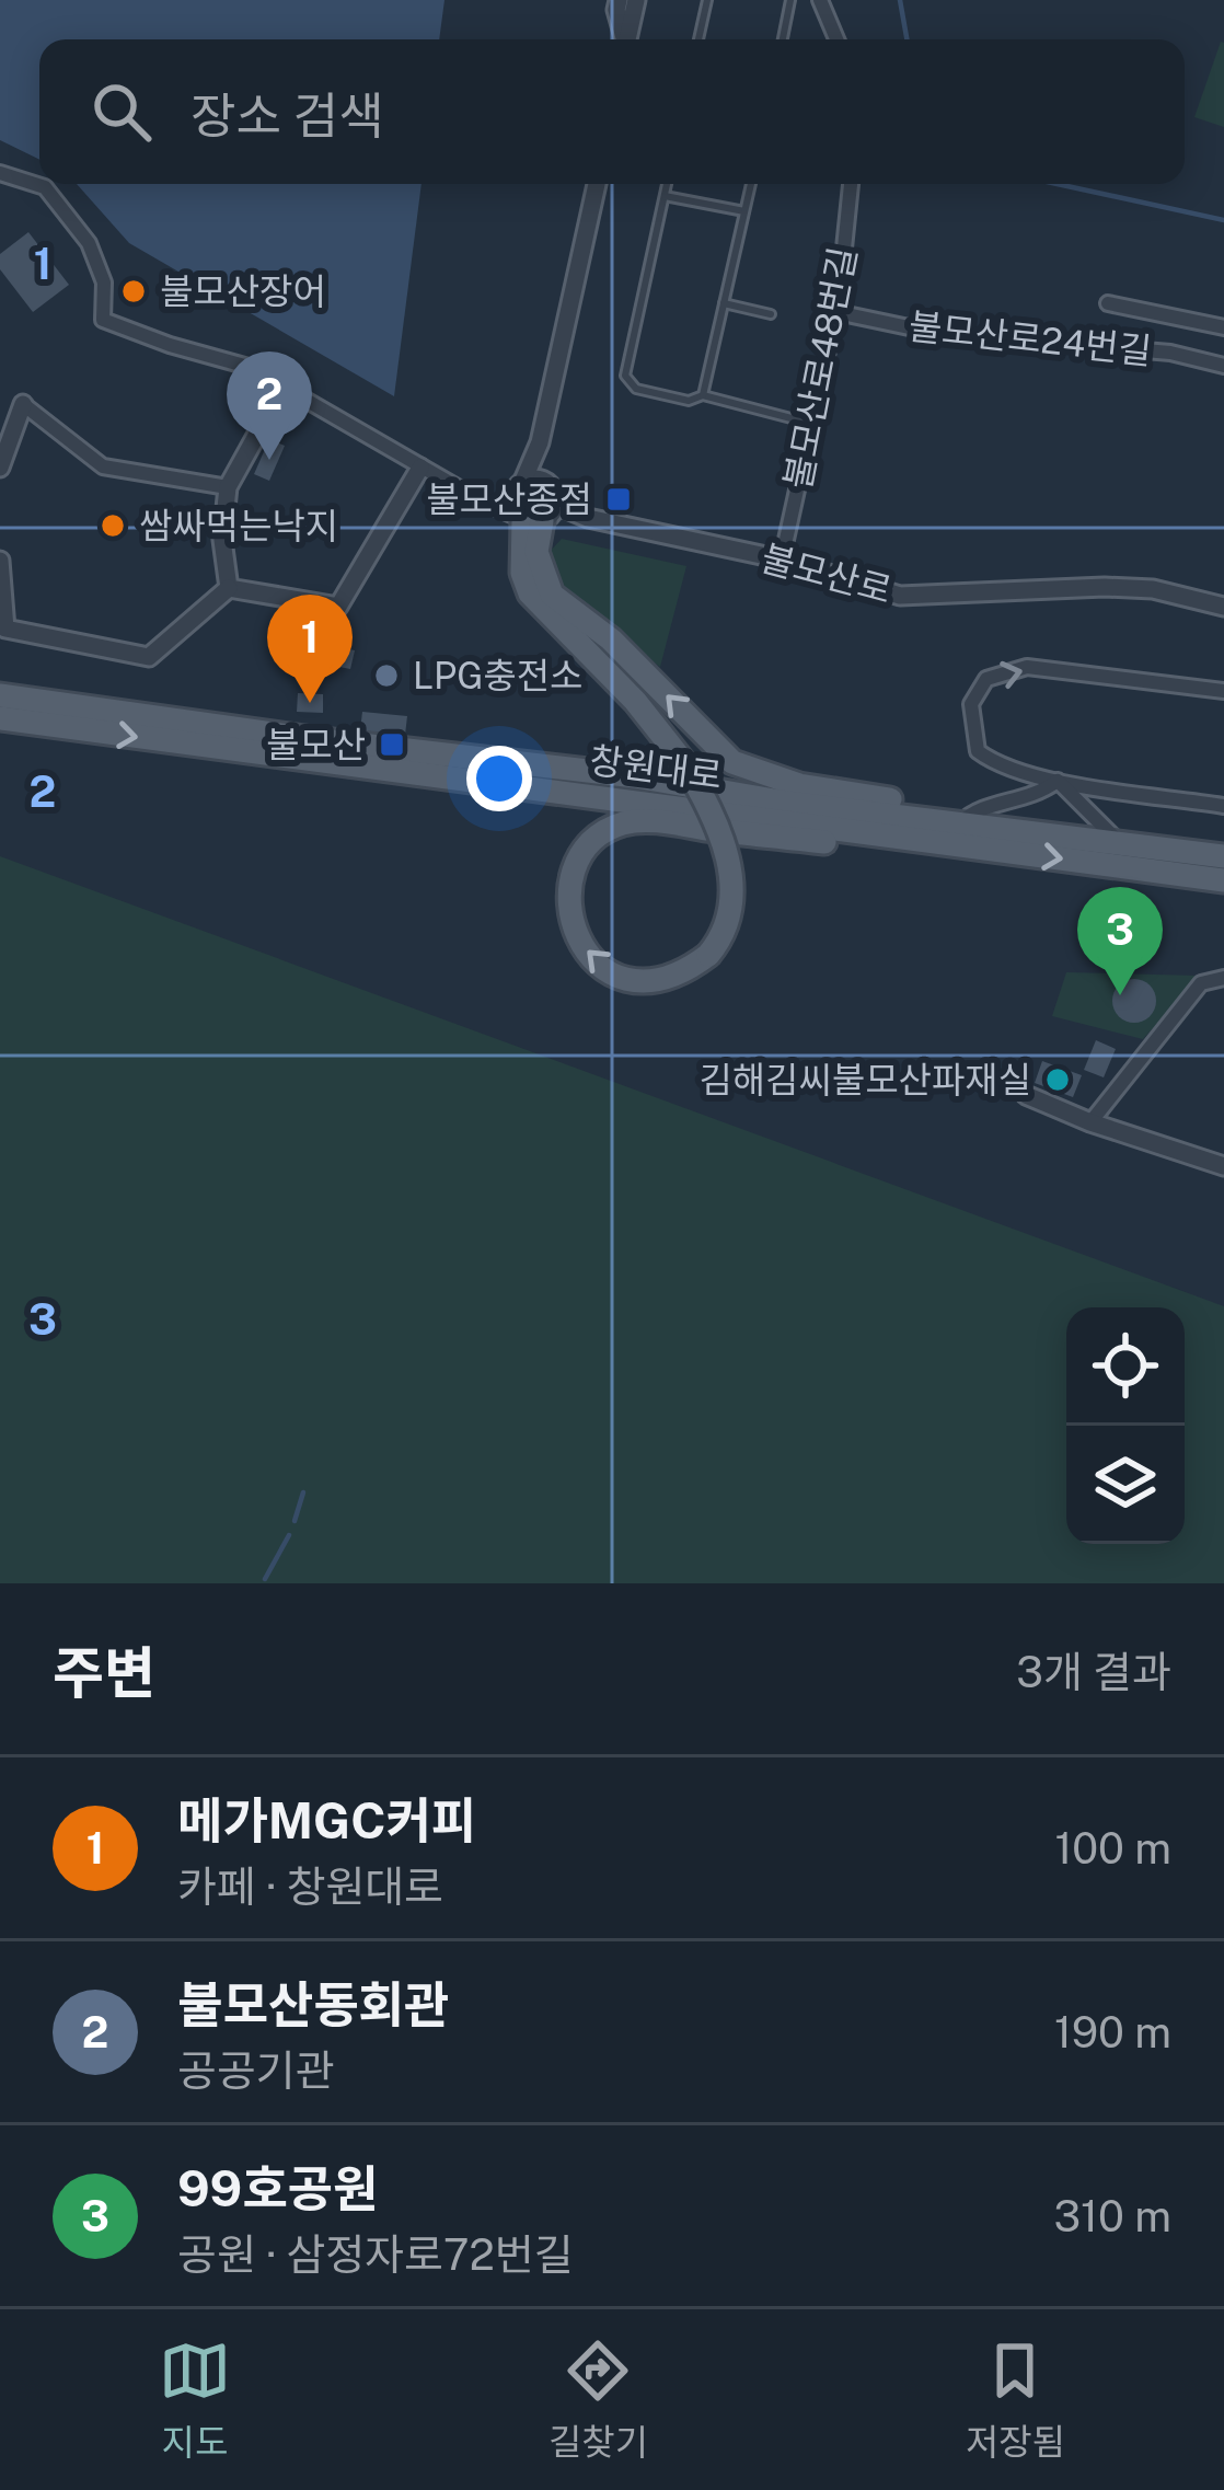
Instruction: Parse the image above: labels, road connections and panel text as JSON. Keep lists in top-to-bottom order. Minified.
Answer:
{"streets":{"main road":["창원대로"],"street":["불모산로24번길","불모산로48번길","불모산로"]},"crossings":[["불모산로24번길","불모산로48번길"],["불모산로48번길","불모산로"]],"places":{"other":["불모산장어","쌈싸먹는낙지","LPG충전소","김해김씨불모산파재실"],"transit":["불모산종점","불모산"]},"page":{"search":"장소 검색","pins":["2","1","3"],"heading":["주변","3개 결과"],"list":[{"mark":"1","name":"메가MGC커피","note":"카페 · 창원대로","value":"100 m"},{"mark":"2","name":"불모산동회관","note":"공공기관","value":"190 m"},{"mark":"3","name":"99호공원","note":"공원 · 삼정자로72번길","value":"310 m"}],"nav":["지도","길찾기","저장됨"]},"grid":{"rows":["1","2","3"]}}
